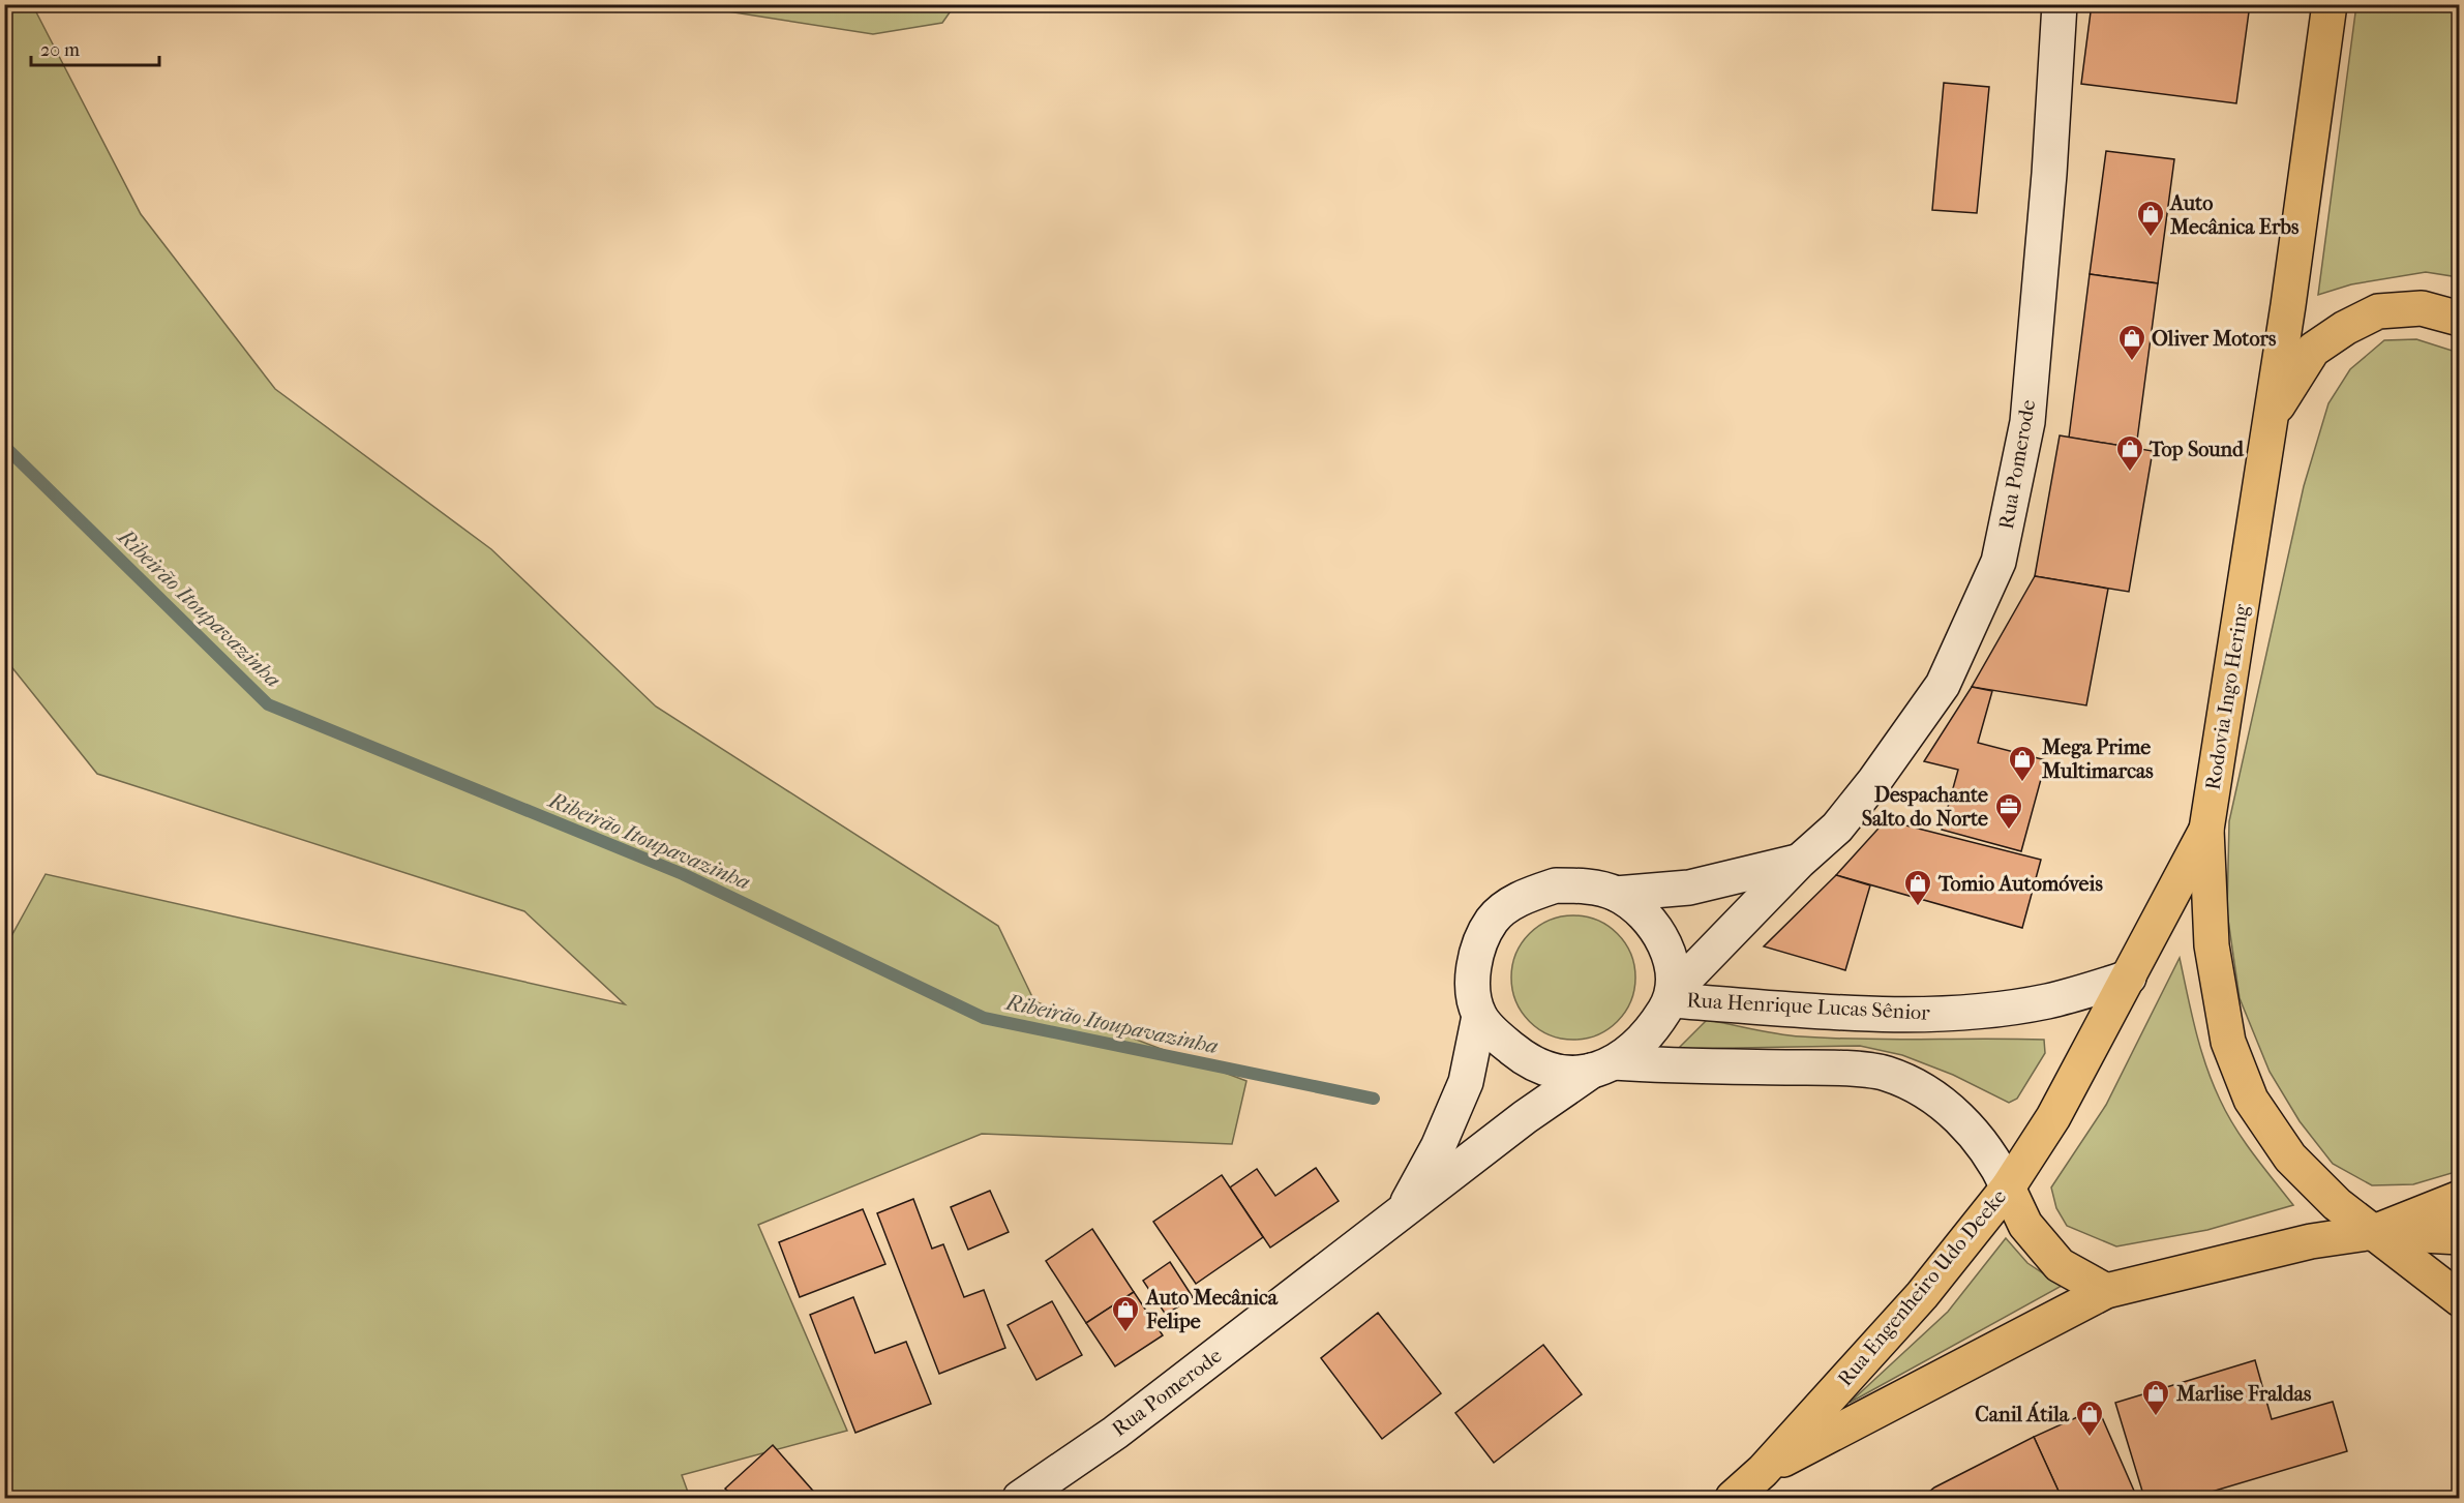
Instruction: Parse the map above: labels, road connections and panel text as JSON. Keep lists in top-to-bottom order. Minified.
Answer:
{"streets":{"main road":["Rodovia Ingo Hering","Rua Engenheiro Udo Deeke"],"street":["Rua Pomerode","Rua Henrique Lucas Sênior"]},"crossings":[["Rua Pomerode","Rua Henrique Lucas Sênior"],["Rodovia Ingo Hering","Rua Engenheiro Udo Deeke"],["Rua Henrique Lucas Sênior","Rua Engenheiro Udo Deeke"]],"water":["Ribeirão Itoupavazinha"],"places":{"shop":["Auto Mecânica Erbs","Oliver Motors","Top Sound","Mega Prime Multimarcas","Tomio Automóveis","Auto Mecânica Felipe","Marlise Fraldas","Canil Átila"],"office":["Despachante Salto do Norte"]},"scale_bar":"20 m"}
